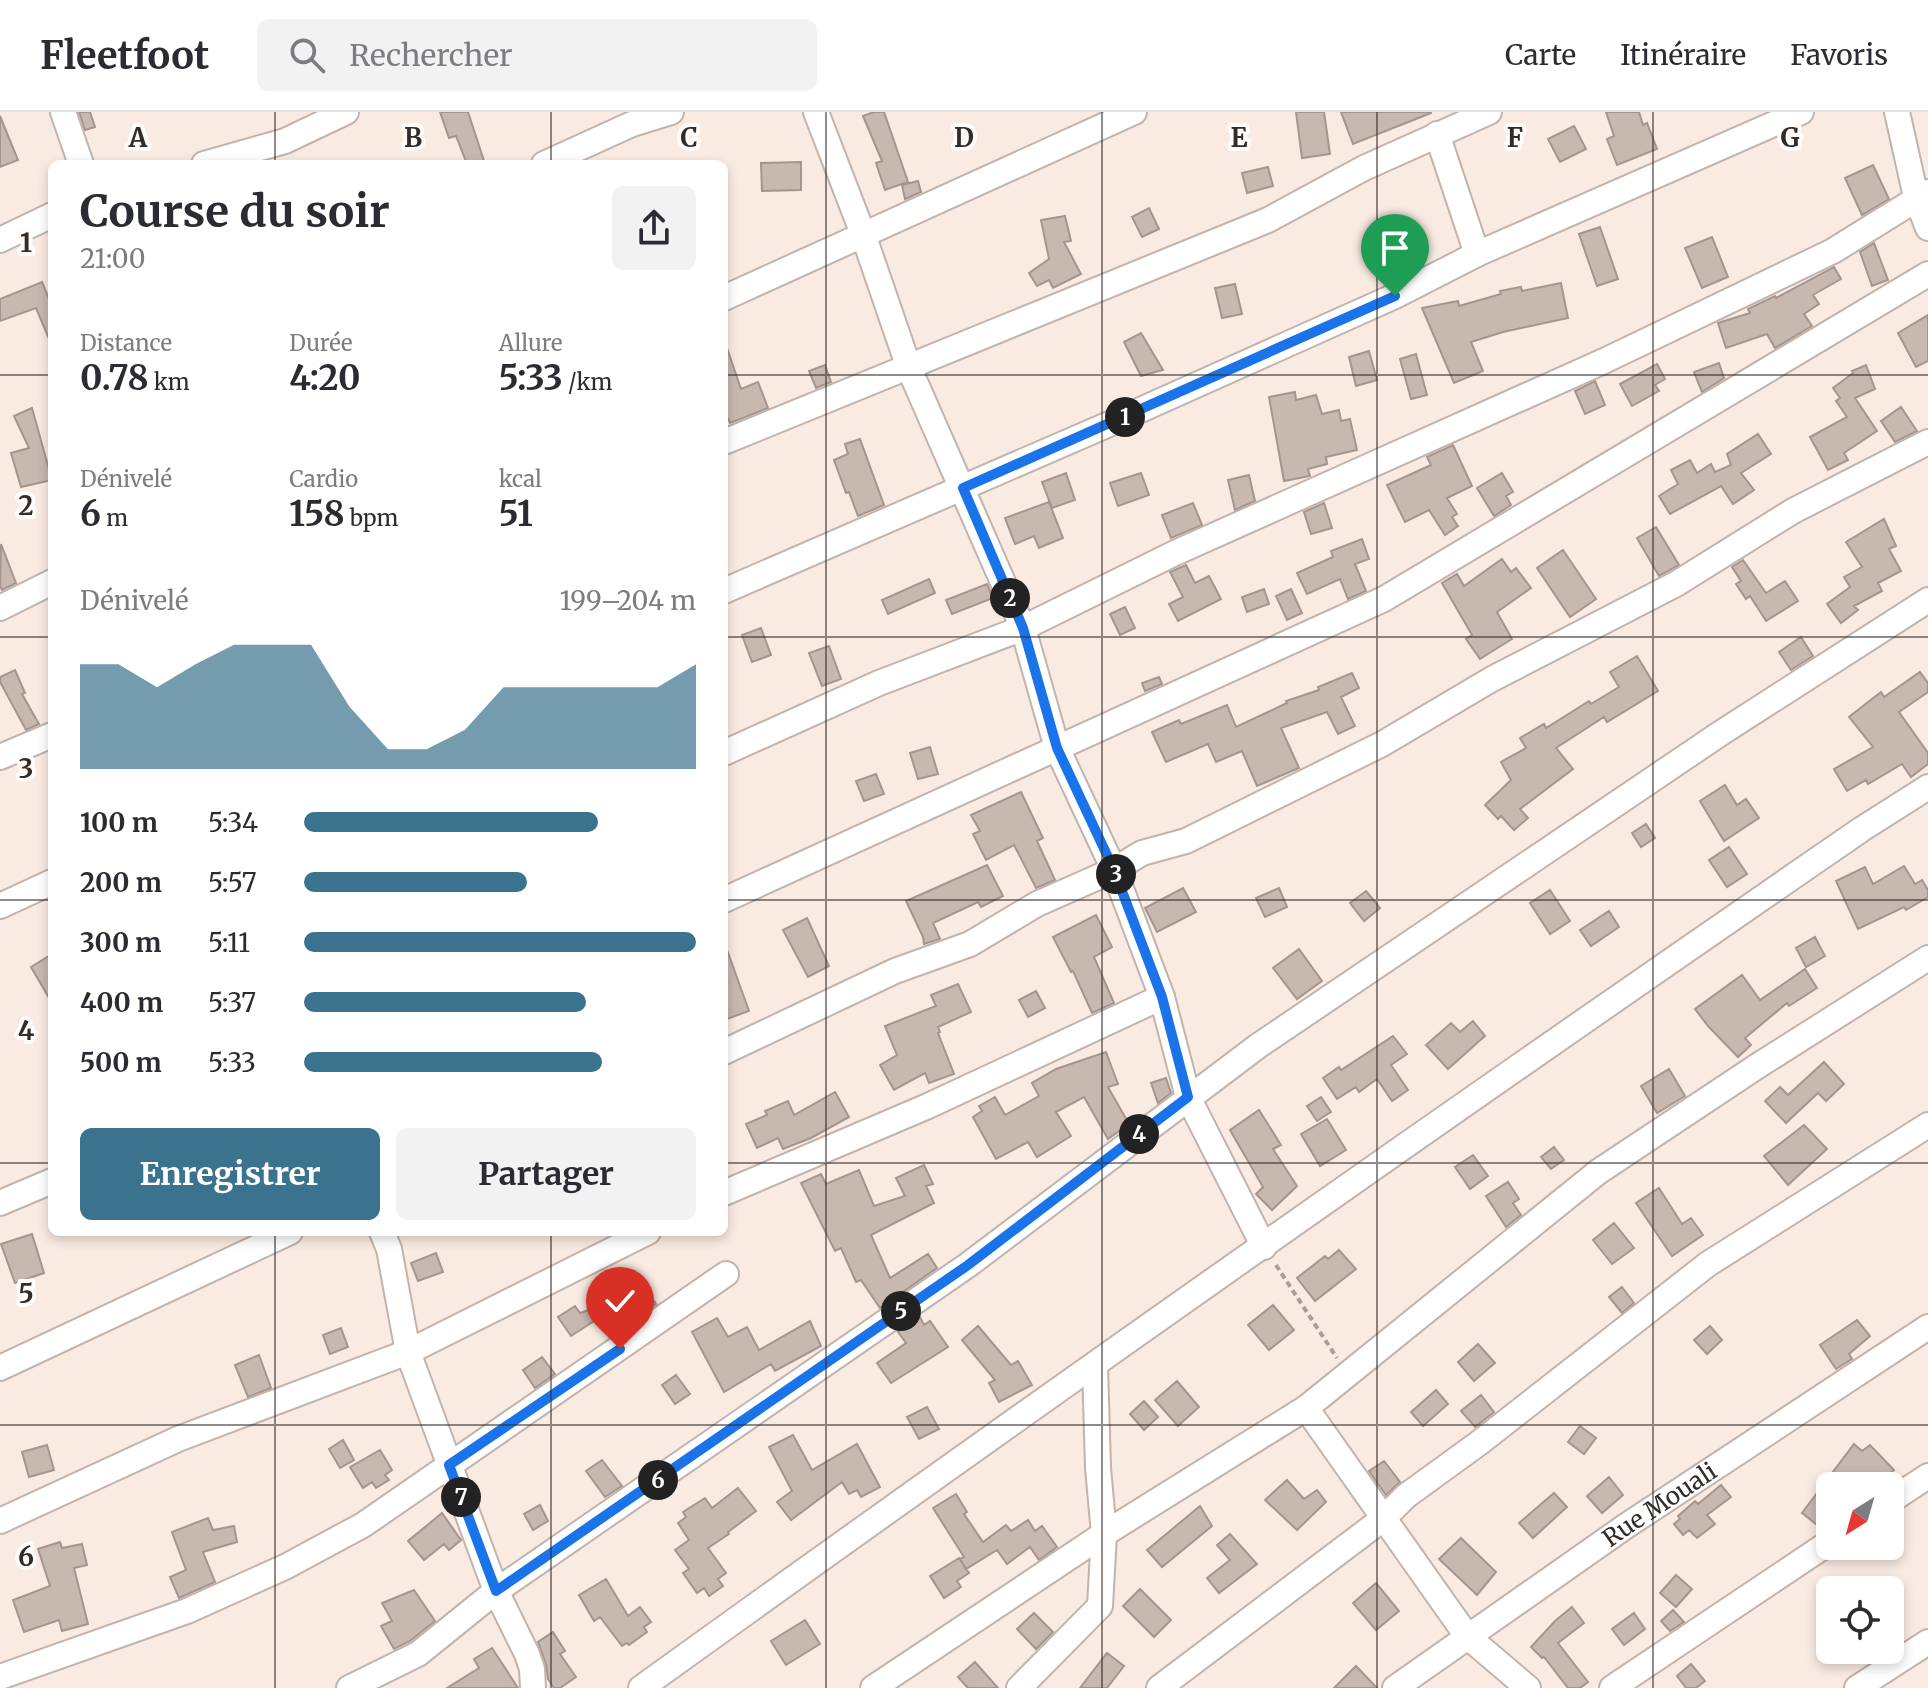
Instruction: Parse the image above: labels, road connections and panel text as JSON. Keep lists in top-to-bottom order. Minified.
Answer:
{"streets":{"street":["Rue Mouali"]},"north":"bottom left","page":{"header":"Fleetfoot","search":"Rechercher","nav":["Carte","Itinéraire","Favoris"],"heading":["Course du soir","21:00"],"stats":[["Distance","0.78 km"],["Durée","4:20"],["Allure","5:33 /km"],["Dénivelé","6 m"],["Cardio","158 bpm"],["kcal","51"]],"pins":["1","2","3","4","5","6","7"],"chart":["Dénivelé","199–204 m"],"list":[{"name":"100 m","note":"5:34"},{"name":"200 m","note":"5:57"},{"name":"300 m","note":"5:11"},{"name":"400 m","note":"5:37"},{"name":"500 m","note":"5:33"}],"buttons":["Enregistrer","Partager"]},"grid":{"columns":["A","B","C","D","E","F","G"],"rows":["1","2","3","4","5","6"]}}
